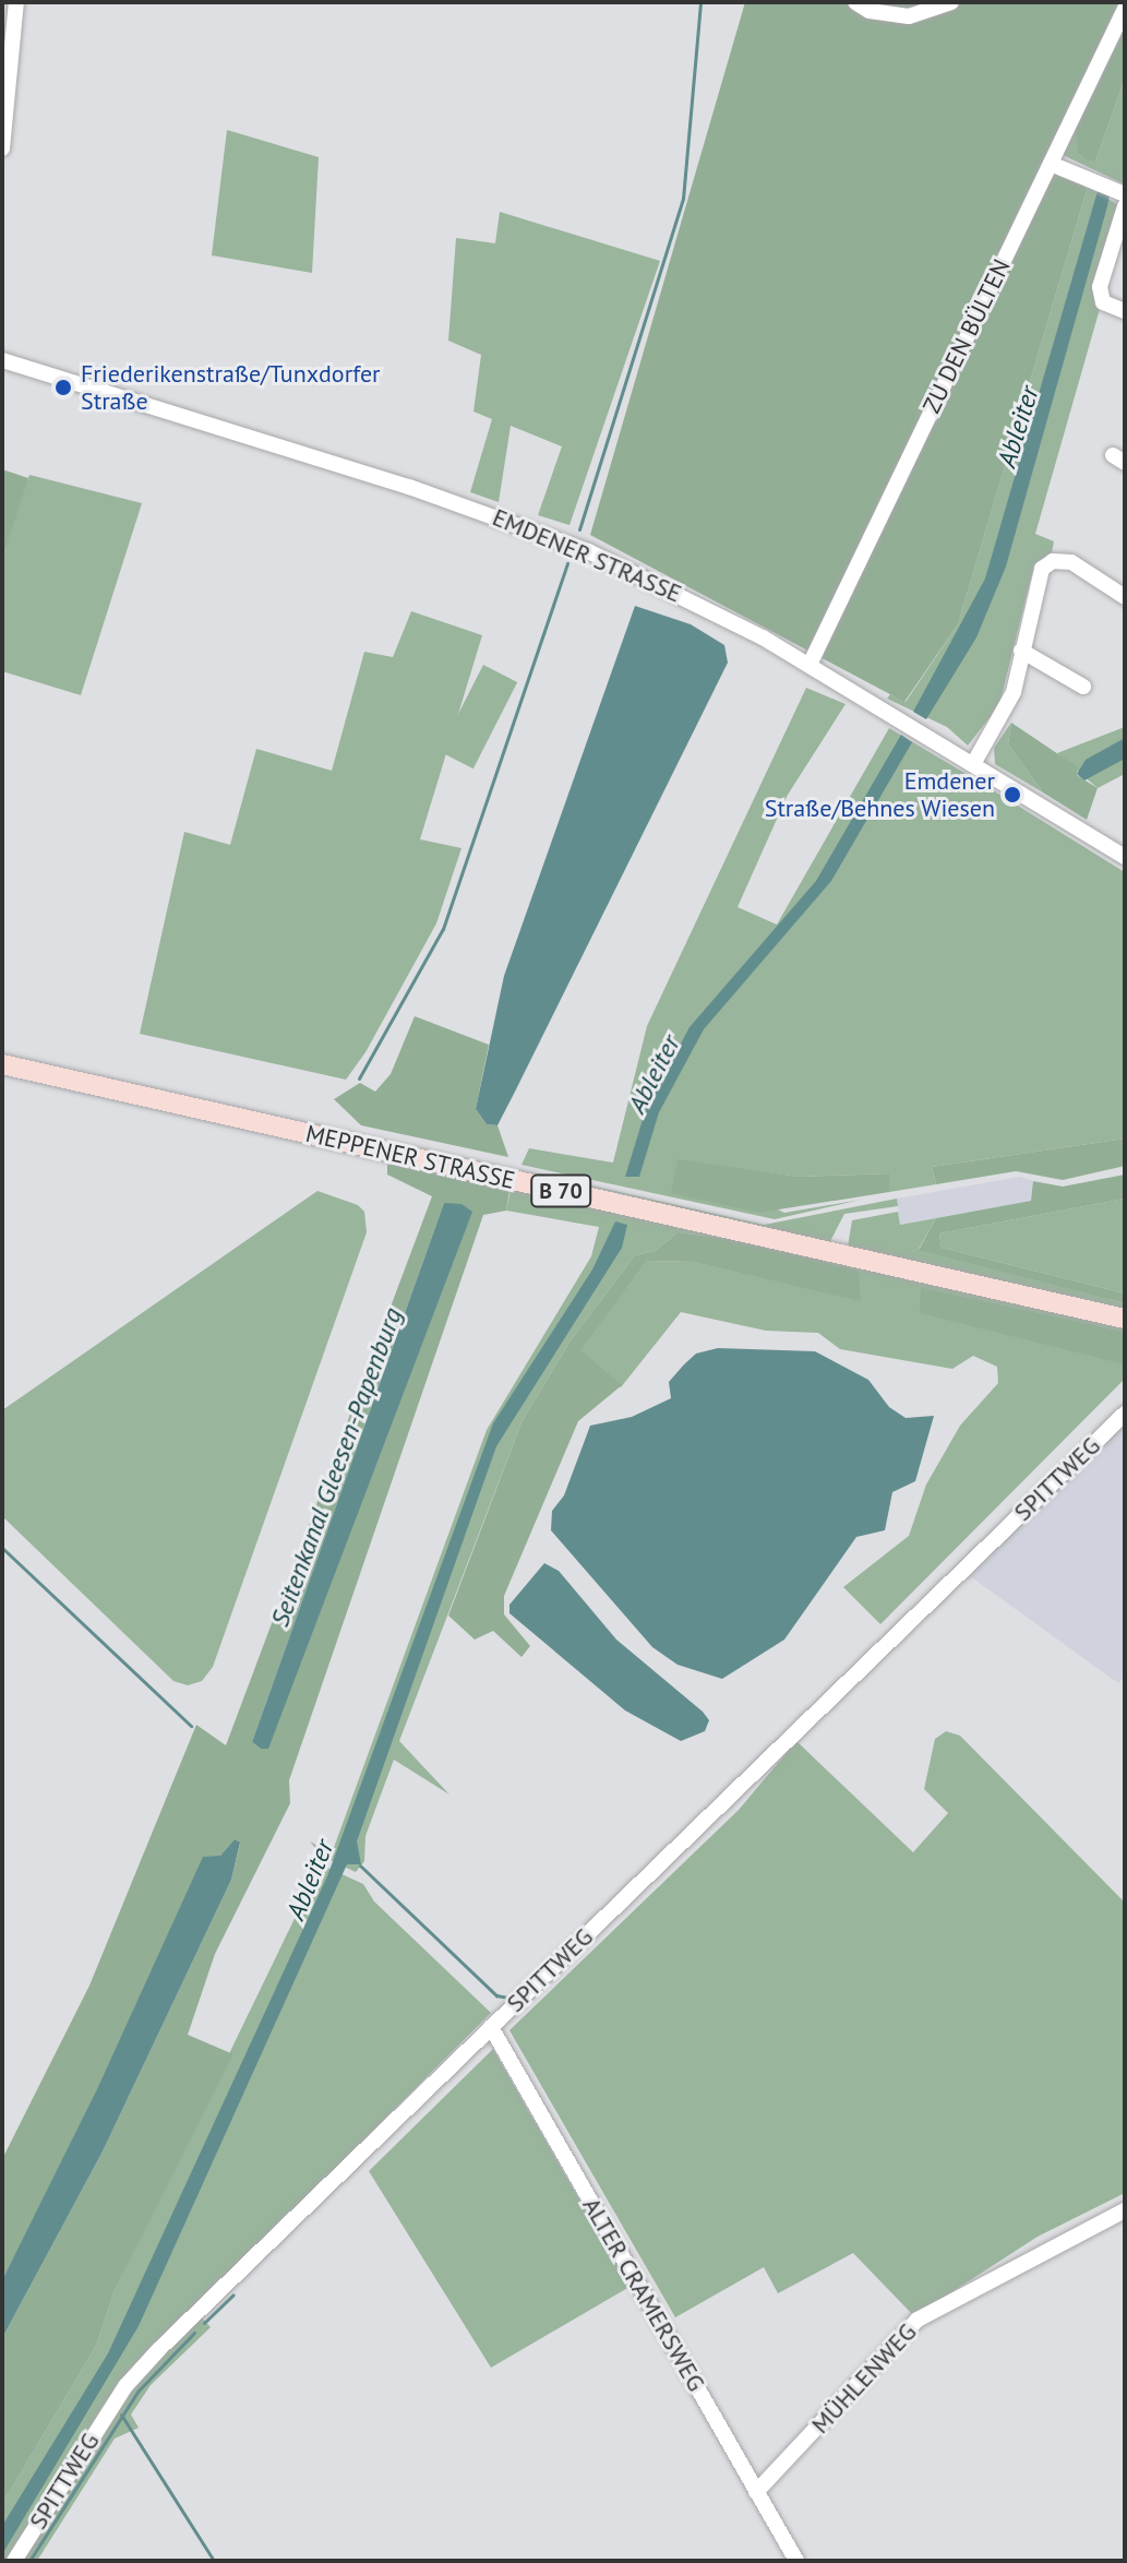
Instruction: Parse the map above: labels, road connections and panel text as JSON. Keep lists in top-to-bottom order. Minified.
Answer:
{"streets":{"main road":["MEPPENER STRASSE","B 70"],"street":["ZU DEN BÜLTEN","EMDENER STRASSE","SPITTWEG","ALTER CRAMERSWEG","MÜHLENWEG"]},"crossings":[["ZU DEN BÜLTEN","EMDENER STRASSE"],["SPITTWEG","ALTER CRAMERSWEG"],["ALTER CRAMERSWEG","MÜHLENWEG"]],"water":["Ableiter","Seitenkanal Gleesen-Papenburg"],"places":["Friederikenstraße/Tunxdorfer Straße","Emdener Straße/Behnes Wiesen"]}
